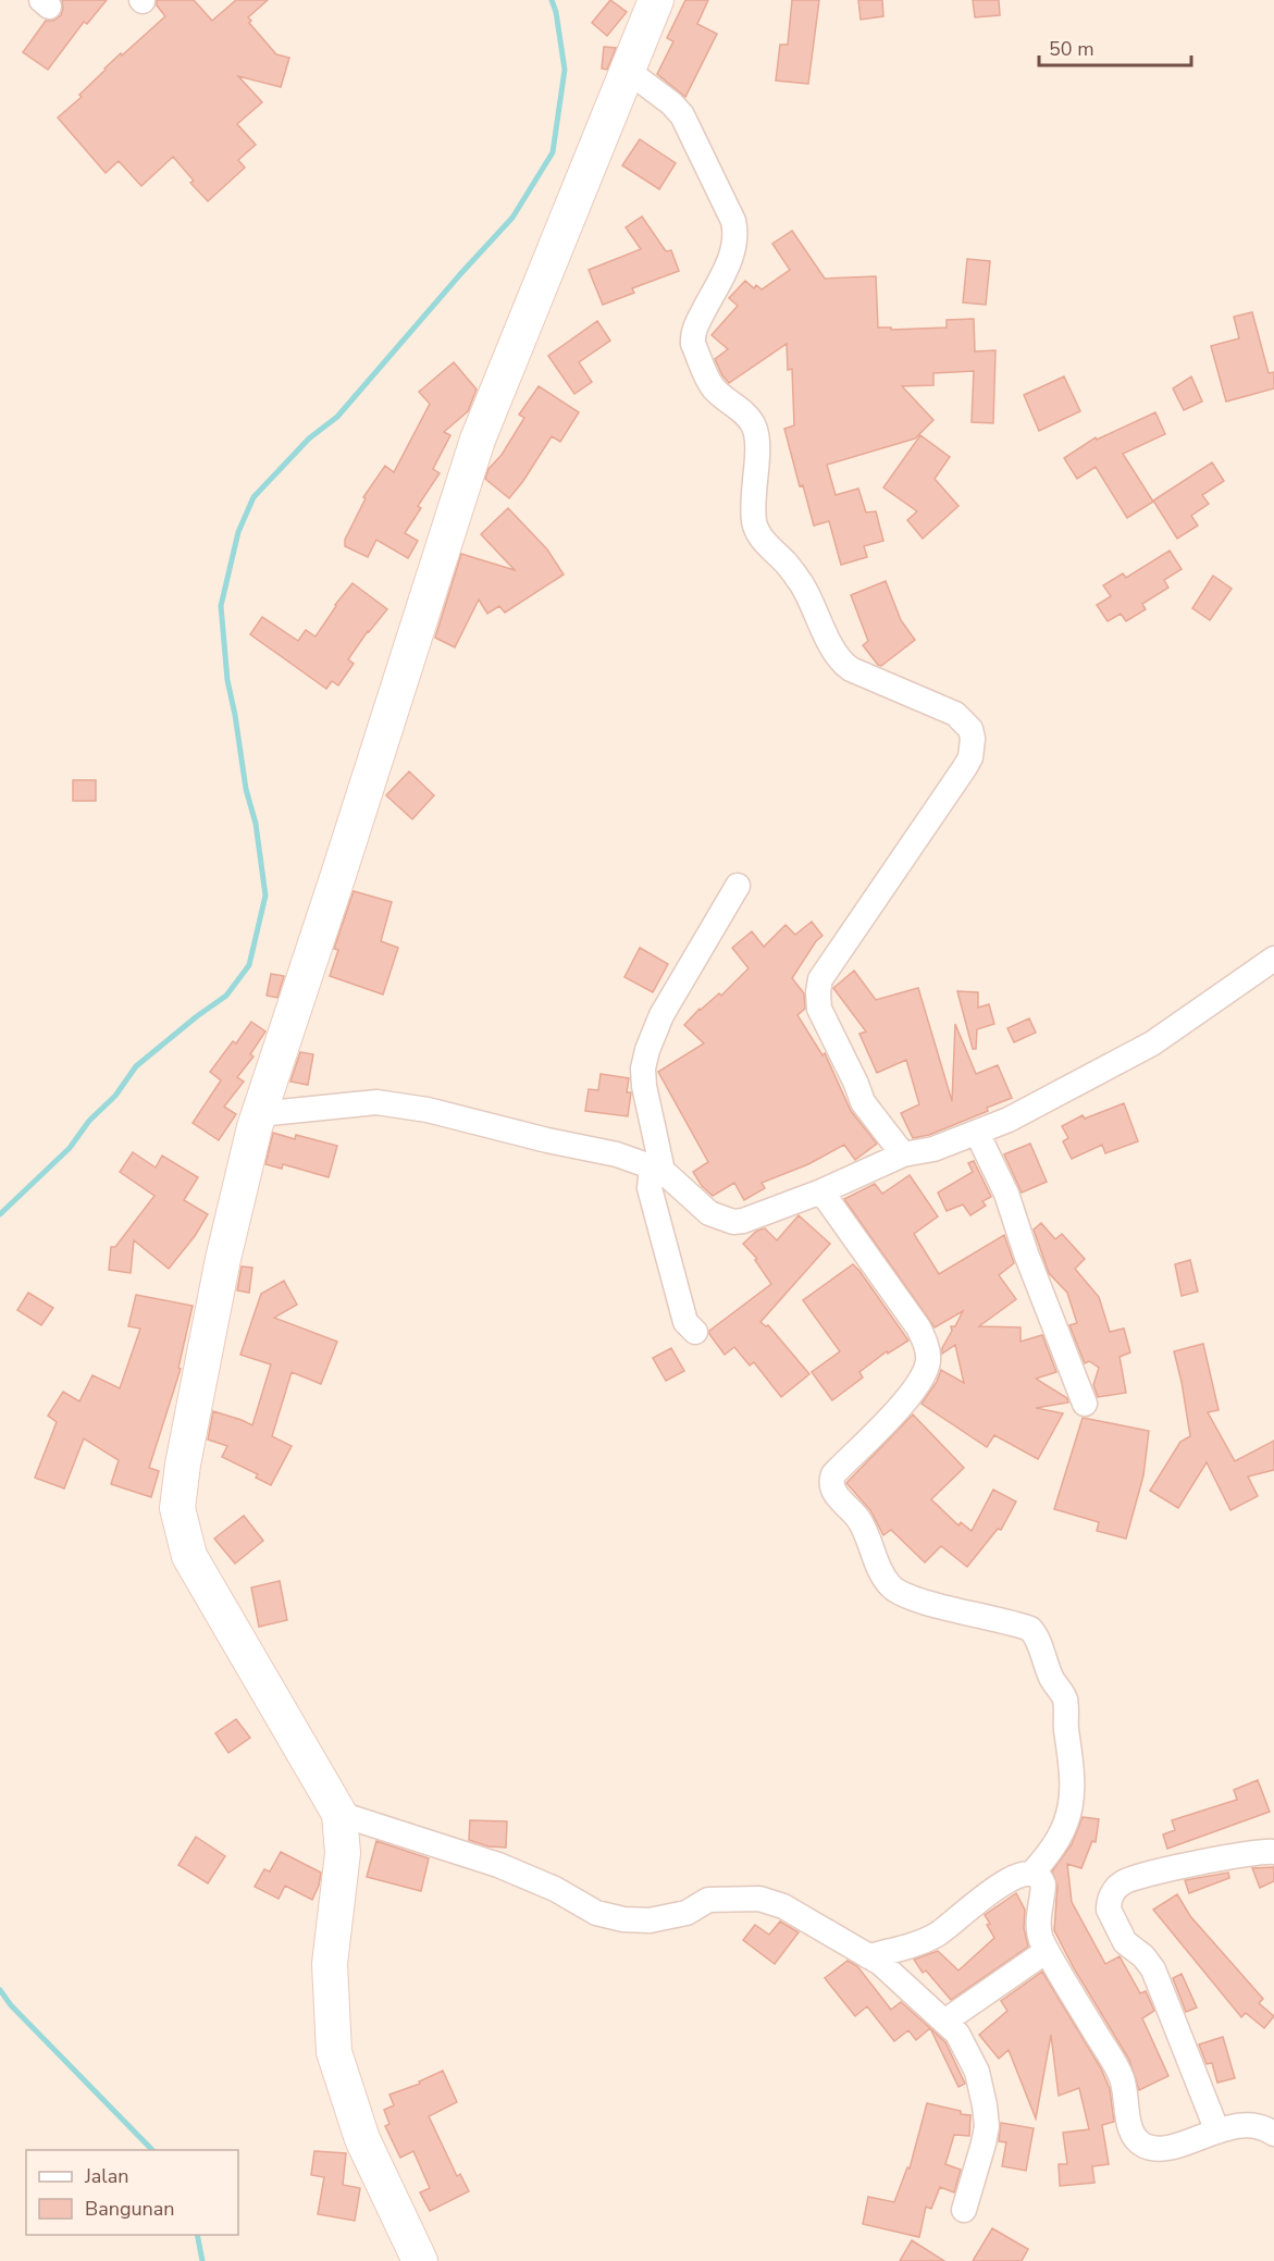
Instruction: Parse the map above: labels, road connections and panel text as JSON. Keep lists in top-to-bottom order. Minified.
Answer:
{"legend":["Jalan","Bangunan"],"scale_bar":"50 m"}
